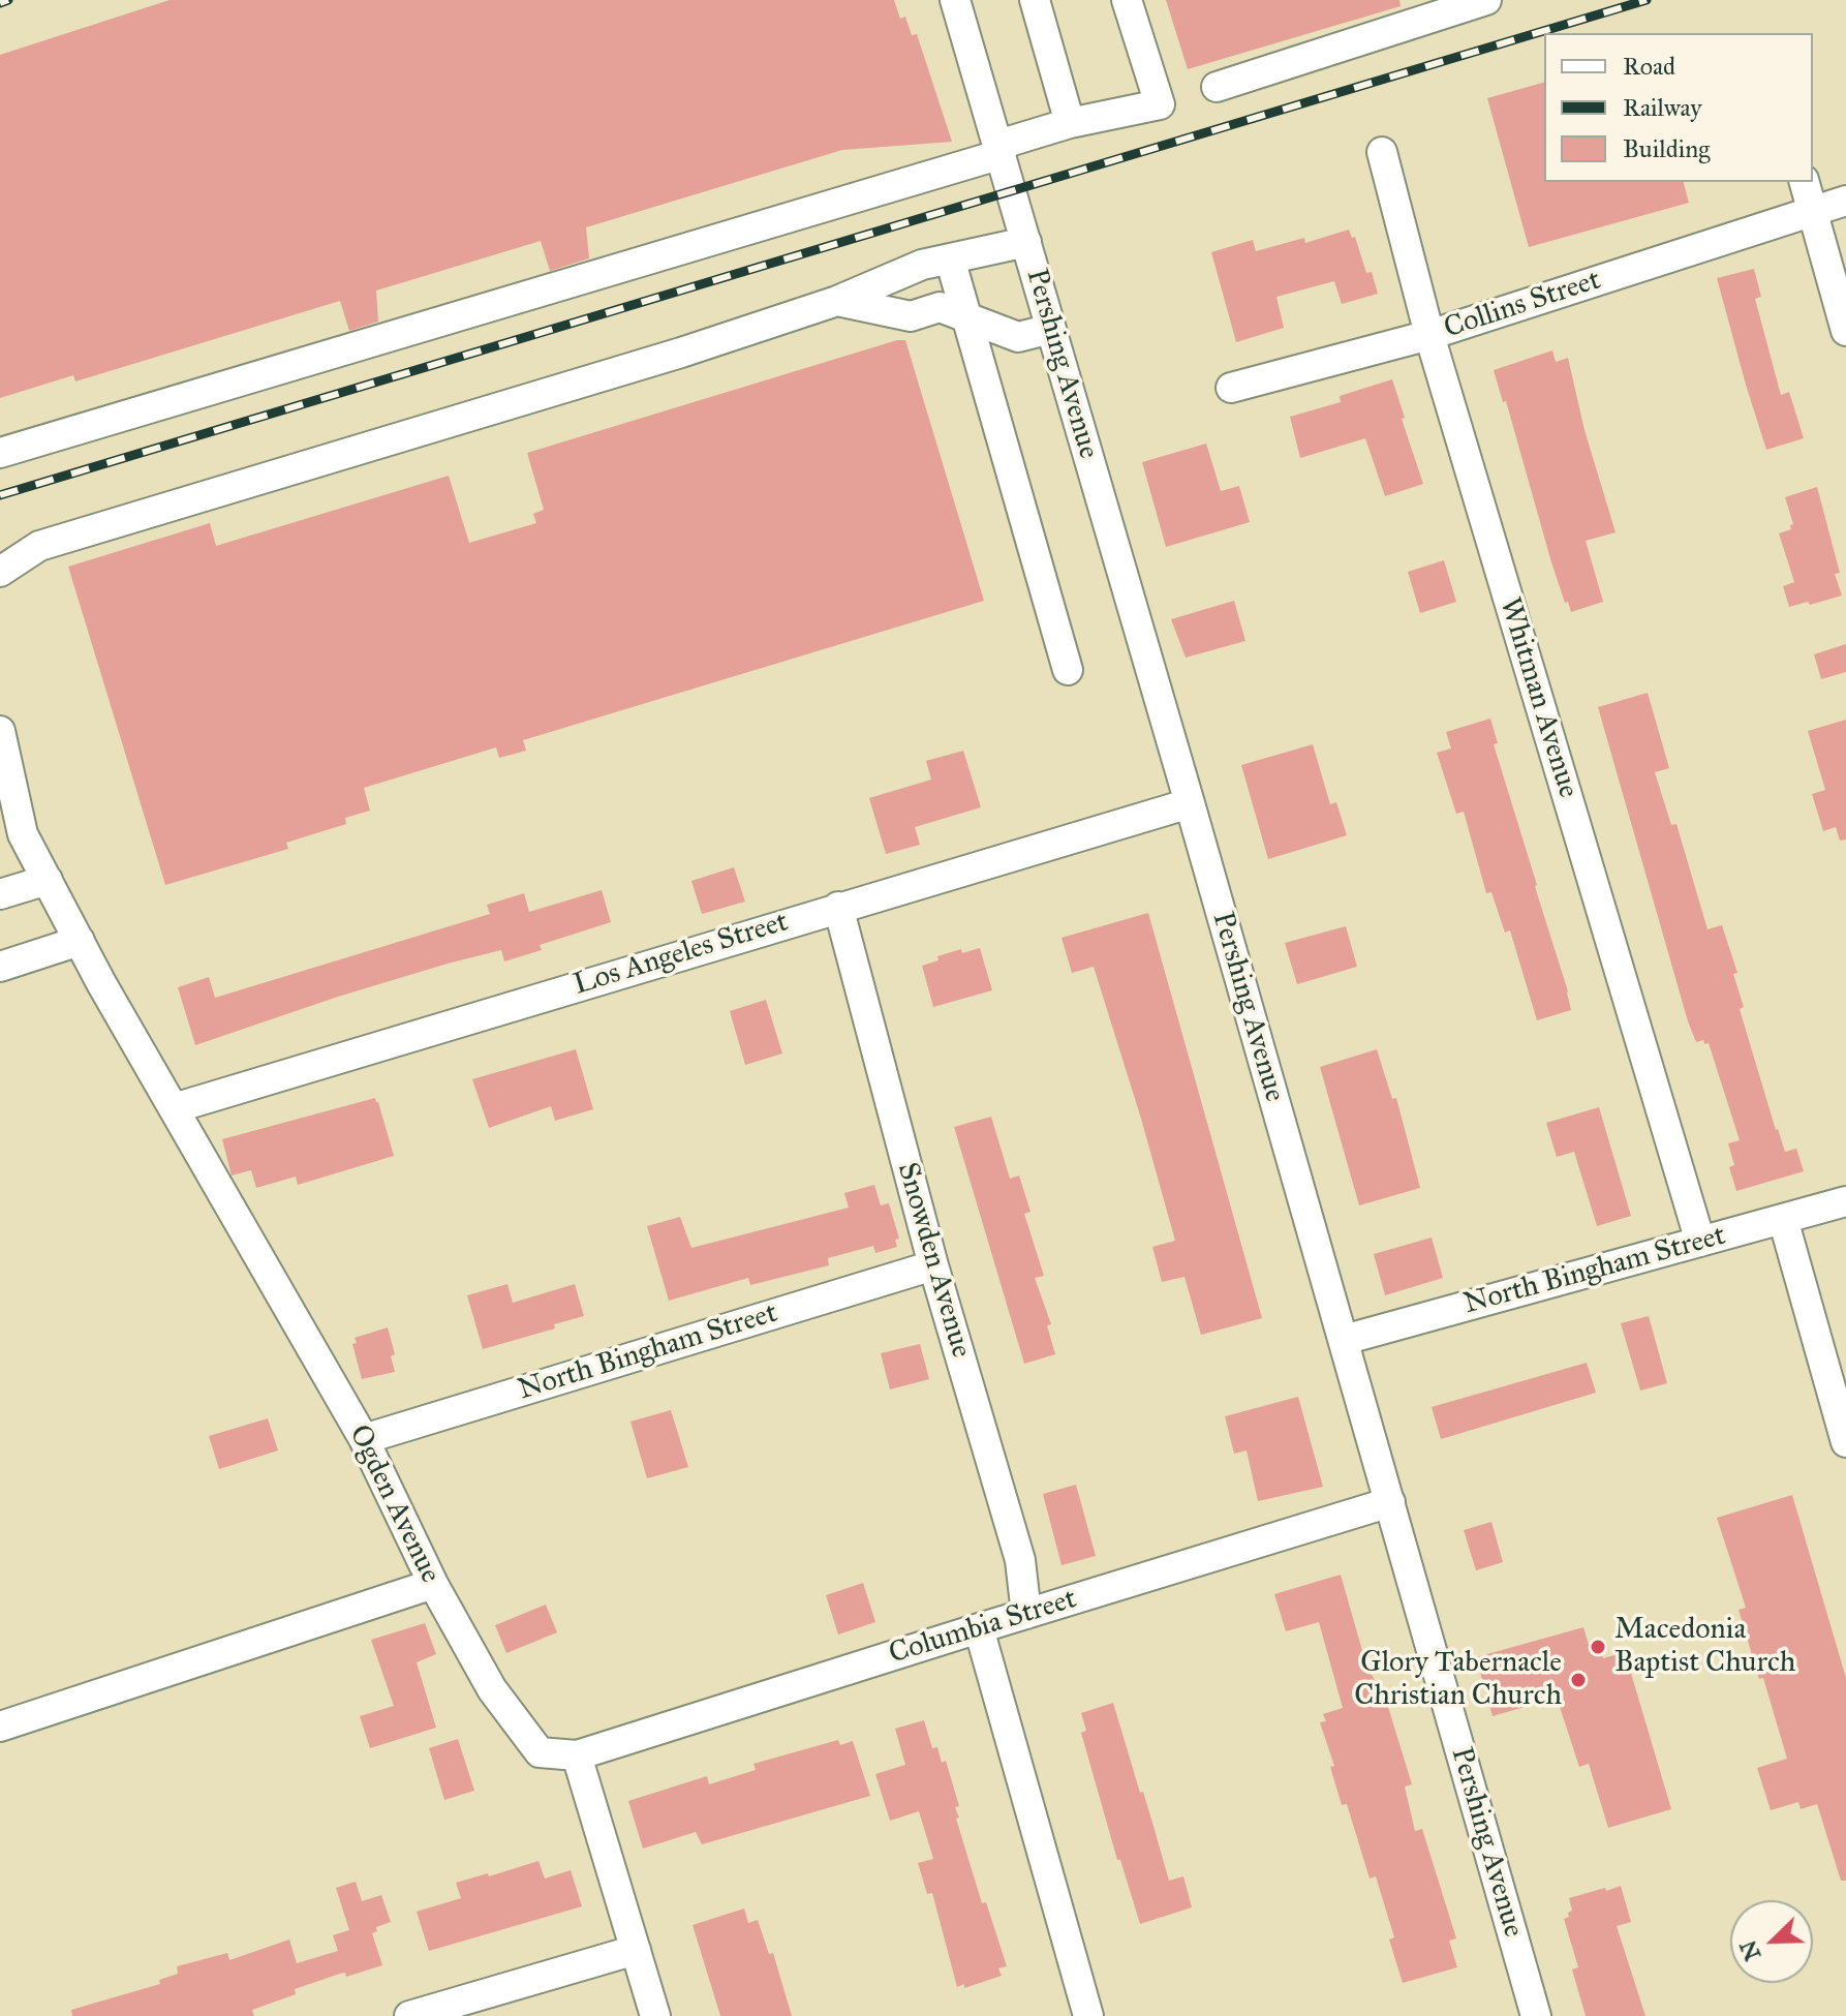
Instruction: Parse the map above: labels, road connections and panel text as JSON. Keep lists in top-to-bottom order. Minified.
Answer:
{"streets":{"street":["Collins Street","Pershing Avenue","Whitman Avenue","Los Angeles Street","Snowden Avenue","North Bingham Street","Ogden Avenue","Columbia Street"]},"crossings":[["Collins Street","Whitman Avenue"],["Pershing Avenue","Los Angeles Street"],["Pershing Avenue","North Bingham Street"],["Pershing Avenue","Columbia Street"],["Whitman Avenue","North Bingham Street"],["Los Angeles Street","Snowden Avenue"],["Los Angeles Street","Ogden Avenue"],["Snowden Avenue","North Bingham Street"],["Snowden Avenue","Columbia Street"],["North Bingham Street","Ogden Avenue"],["Ogden Avenue","Columbia Street"]],"places":["Macedonia Baptist Church","Glory Tabernacle Christian Church"],"legend":["Road","Railway","Building"],"north":"bottom left"}
